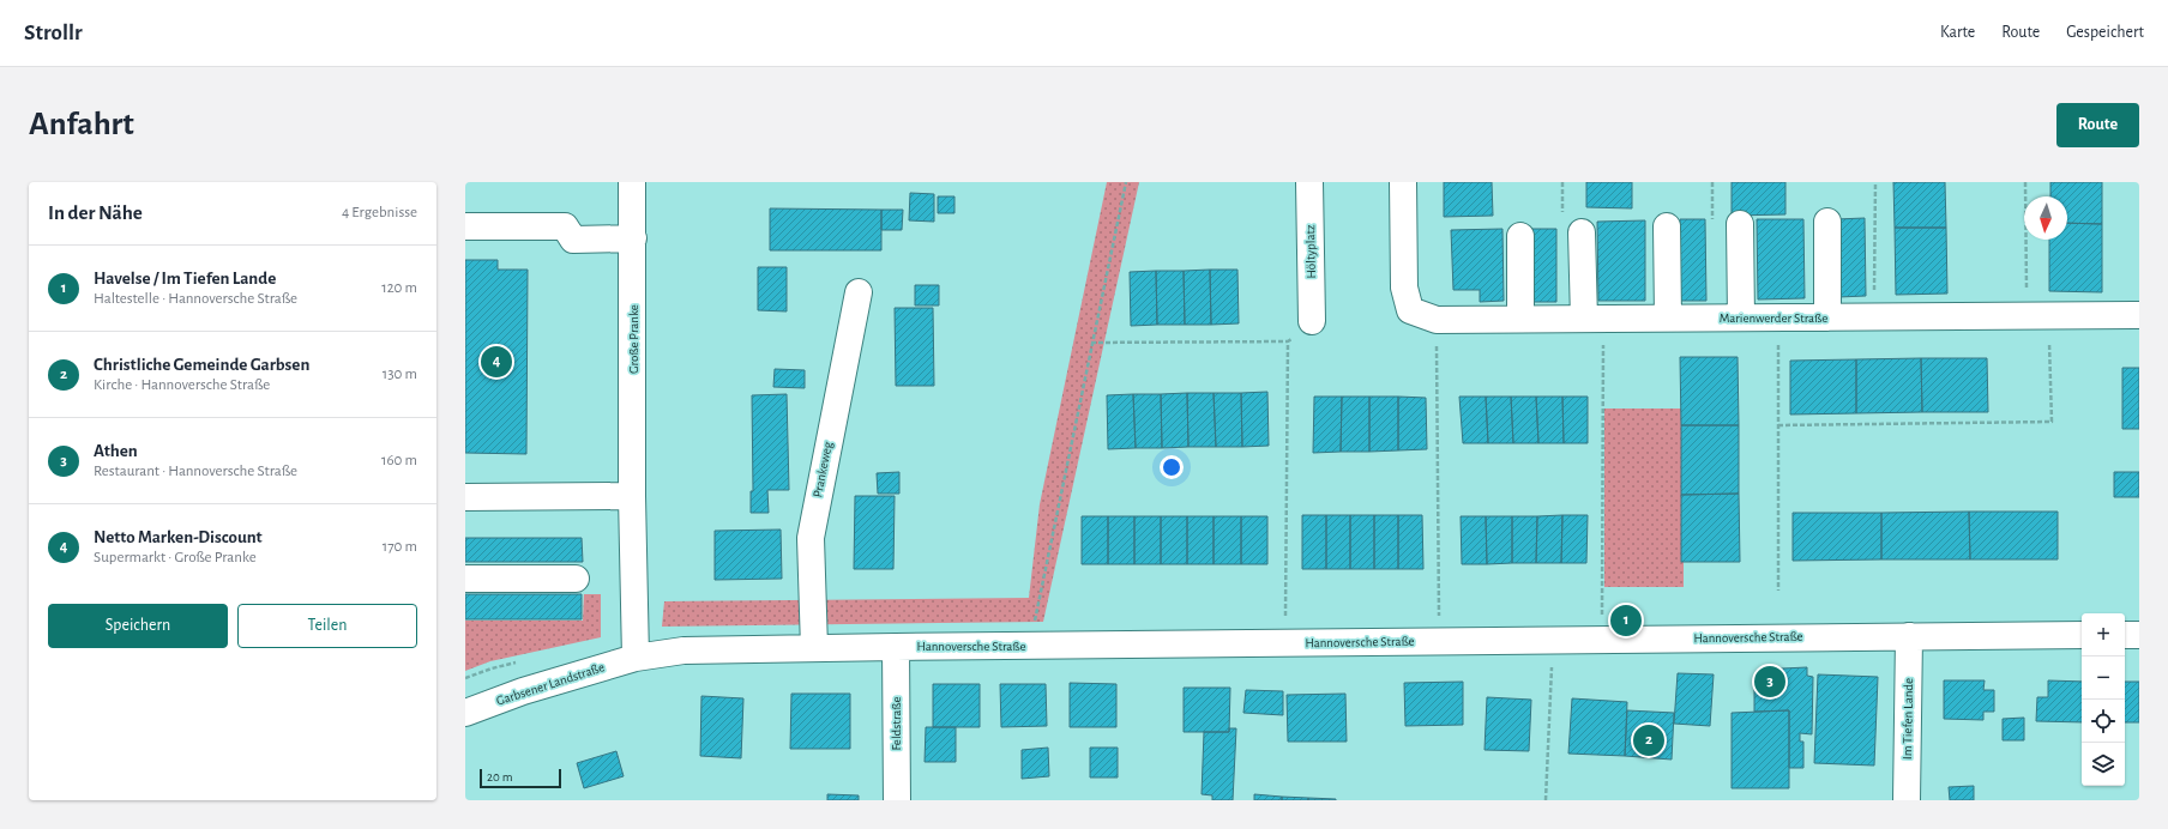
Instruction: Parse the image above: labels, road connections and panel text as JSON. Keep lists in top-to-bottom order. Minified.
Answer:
{"streets":{"street":["Höltyplatz","Marienwerder Straße","Große Pranke","Prankeweg","Hannoversche Straße","Garbsener Landstraße","Im Tiefen Lande","Feldstraße"]},"crossings":[["Große Pranke","Hannoversche Straße"],["Große Pranke","Garbsener Landstraße"],["Prankeweg","Hannoversche Straße"],["Hannoversche Straße","Garbsener Landstraße"],["Hannoversche Straße","Im Tiefen Lande"],["Hannoversche Straße","Feldstraße"]],"scale_bar":"20 m","north":"bottom","page":{"header":"Strollr","nav":["Karte","Route","Gespeichert"],"buttons":["Route",["Speichern","Teilen"]],"title":"Anfahrt","heading":["In der Nähe","4 Ergebnisse"],"list":[{"mark":"1","name":"Havelse / Im Tiefen Lande","note":"Haltestelle · Hannoversche Straße","value":"120 m"},{"mark":"2","name":"Christliche Gemeinde Garbsen","note":"Kirche · Hannoversche Straße","value":"130 m"},{"mark":"3","name":"Athen","note":"Restaurant · Hannoversche Straße","value":"160 m"},{"mark":"4","name":"Netto Marken-Discount","note":"Supermarkt · Große Pranke","value":"170 m"}],"pins":["4","1","3","2"],"map_buttons":["+","−"],"scale":"20 m"}}
